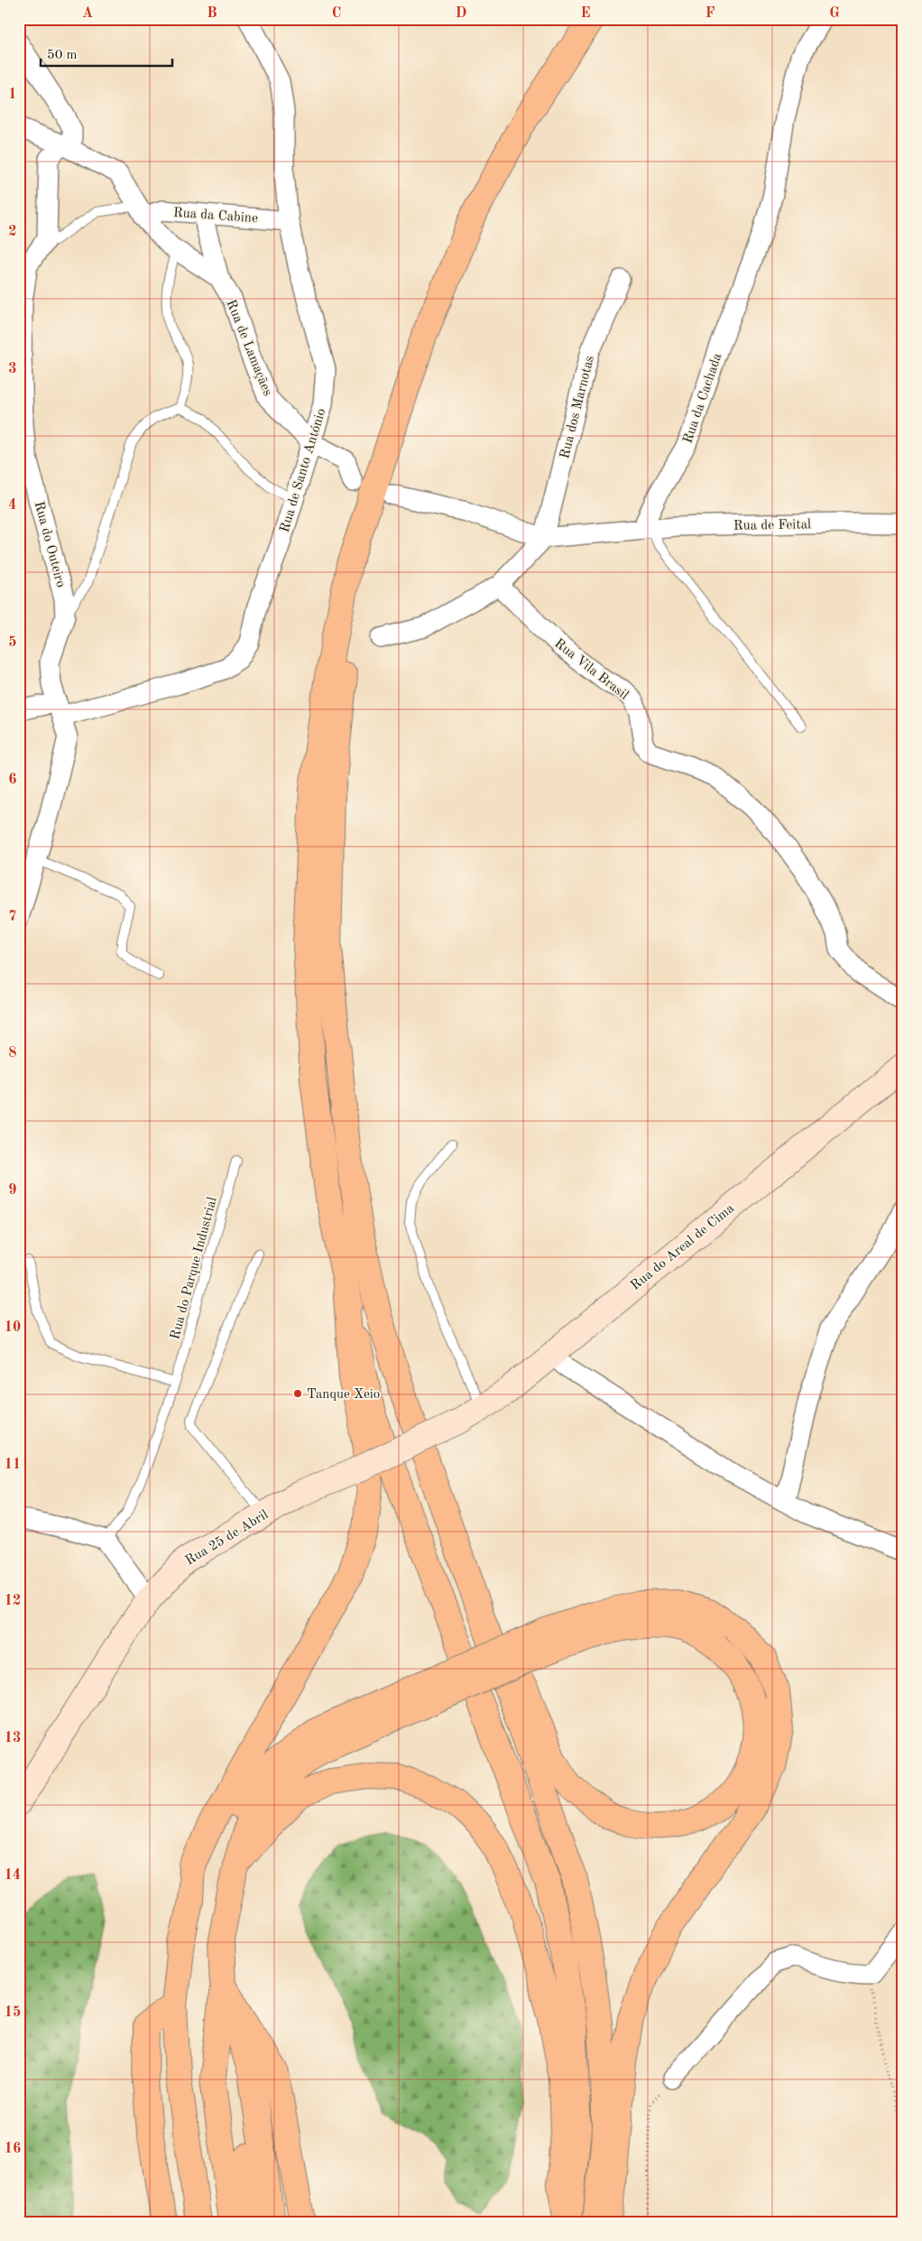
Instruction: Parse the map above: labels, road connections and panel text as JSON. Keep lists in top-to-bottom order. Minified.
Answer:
{"streets":{"main road":["Rua do Areal de Cima","Rua 25 de Abril"],"street":["Rua da Cabine","Rua de Lamaçães","Rua da Cachada","Rua dos Marnotas","Rua de Santo António","Rua de Feital","Rua do Outeiro","Rua Vila Brasil"],"lane":["Rua do Parque Industrial"]},"crossings":[["Rua da Cabine","Rua de Lamaçães"],["Rua da Cabine","Rua de Santo António"],["Rua de Lamaçães","Rua de Santo António"],["Rua de Lamaçães","Rua do Outeiro"],["Rua da Cachada","Rua de Feital"],["Rua de Santo António","Rua do Outeiro"],["Rua do Areal de Cima","Rua 25 de Abril"]],"places":["Tanque Xeio"],"scale_bar":"50 m","grid":{"columns":["A","B","C","D","E","F","G"],"rows":["1","2","3","4","5","6","7","8","9","10","11","12","13","14","15","16"]}}
